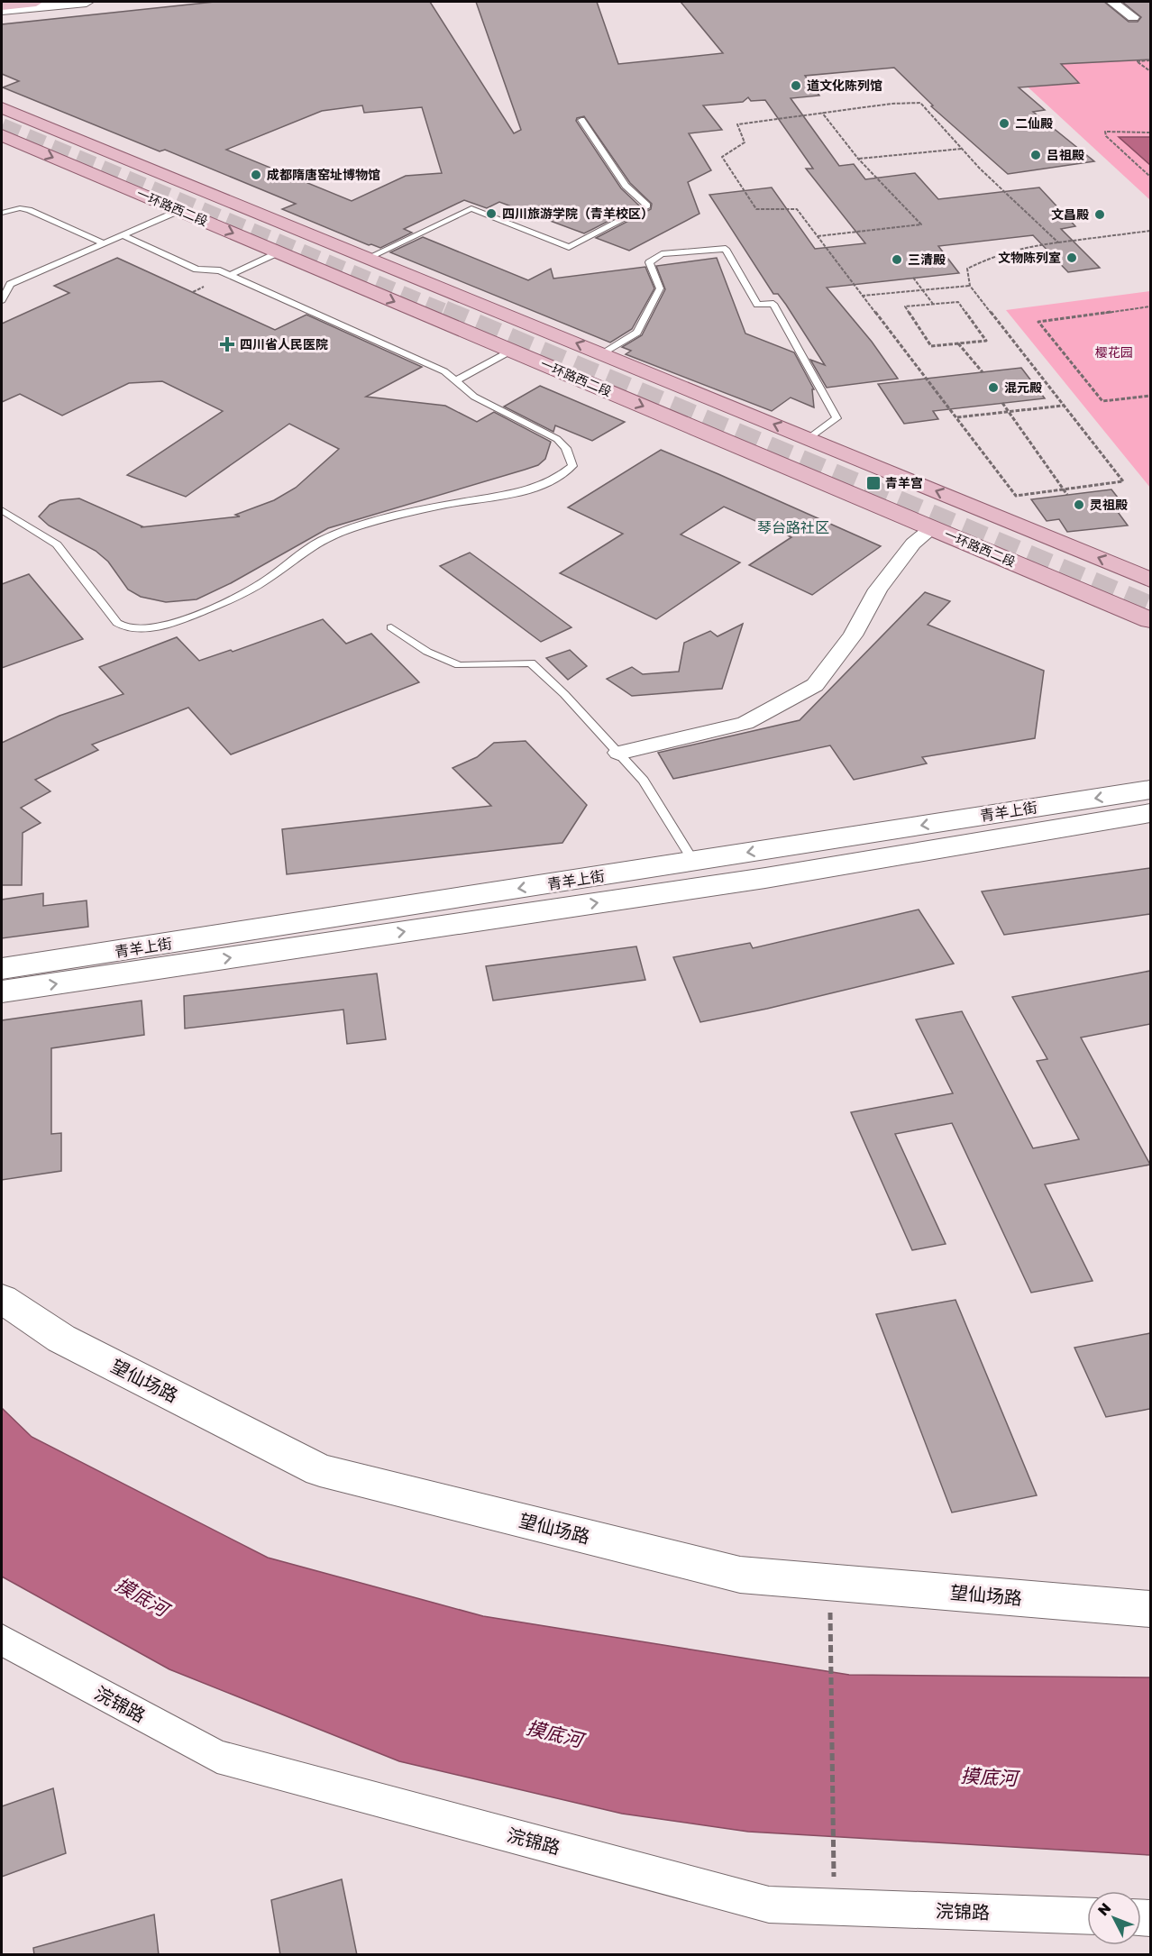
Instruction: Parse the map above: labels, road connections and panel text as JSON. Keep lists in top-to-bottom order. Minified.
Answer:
{"streets":{"main road":["一环路西二段","青羊上街","望仙场路"],"street":["浣锦路"]},"districts":["琴台路社区"],"water":["摸底河"],"parks":["樱花园"],"places":{"other":["道文化陈列馆","二仙殿","吕祖殿","成都隋唐窑址博物馆","四川旅游学院（青羊校区）","文昌殿","文物陈列室","三清殿","混元殿","灵祖殿"],"health":["四川省人民医院"],"transit":["青羊宫"]},"north":"top left"}
